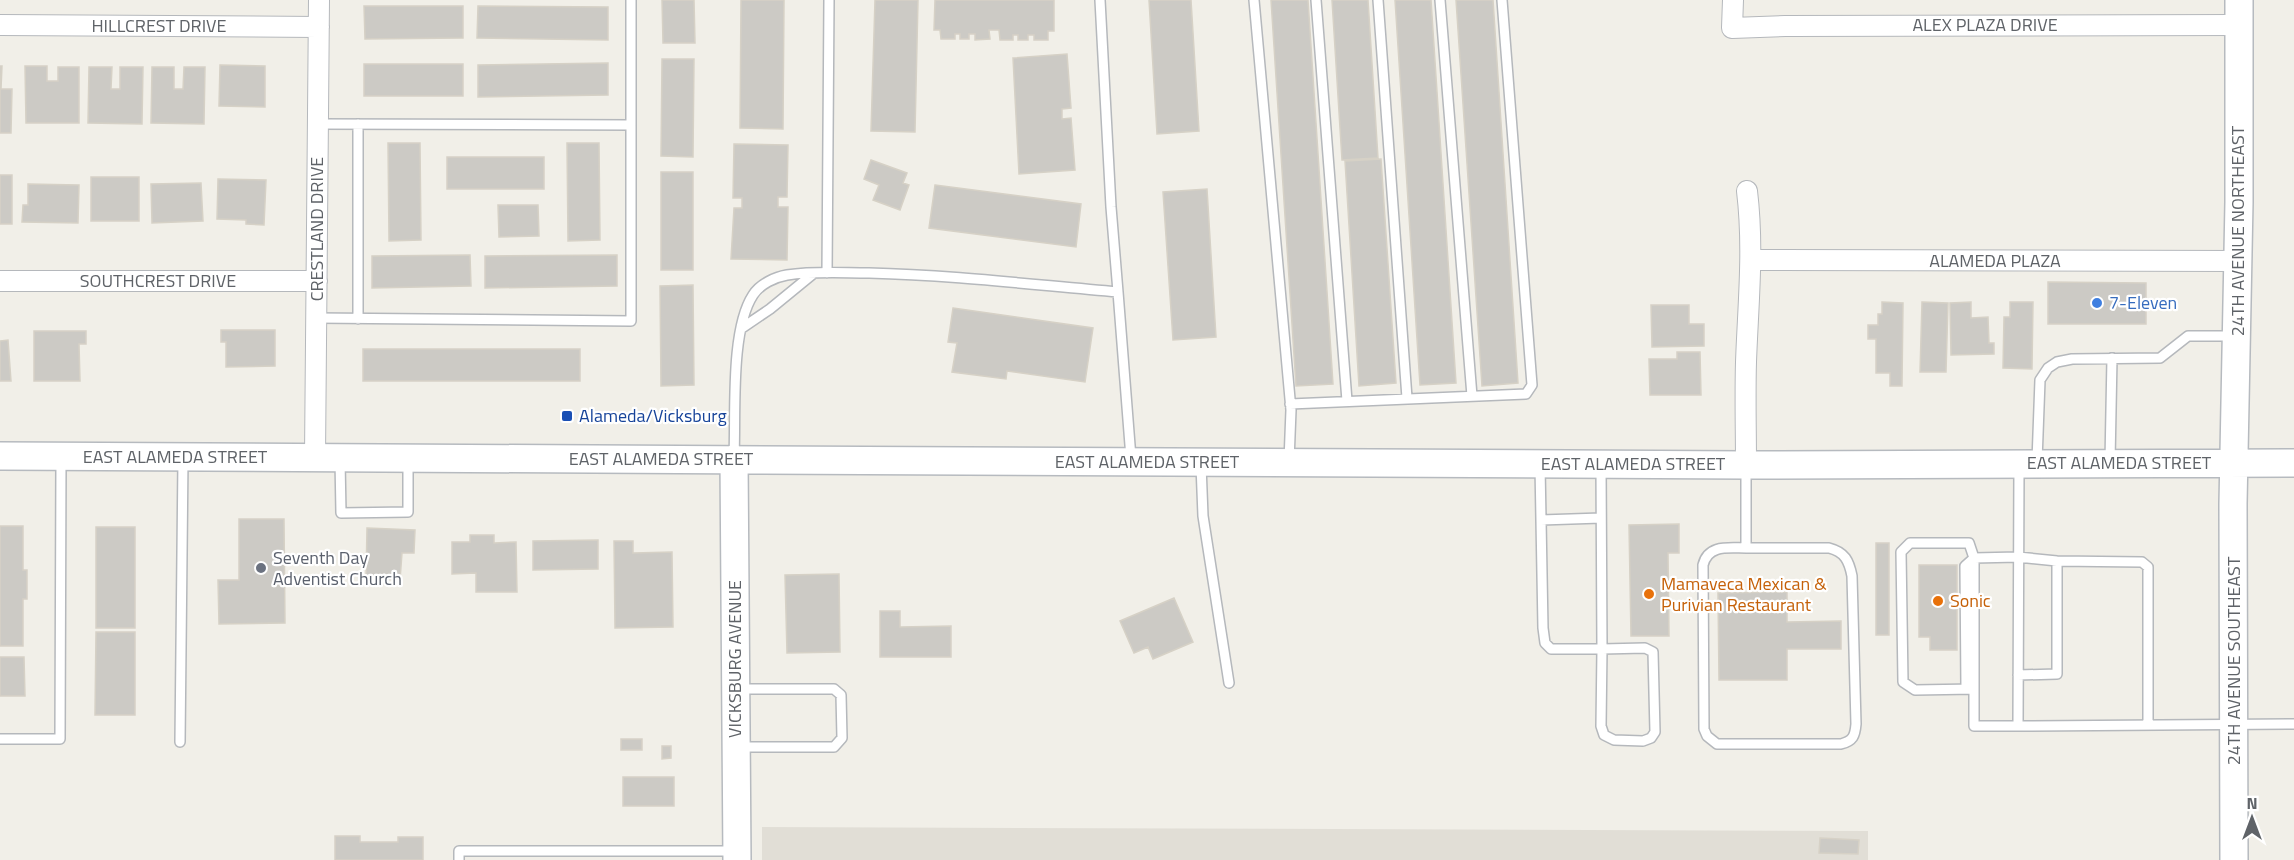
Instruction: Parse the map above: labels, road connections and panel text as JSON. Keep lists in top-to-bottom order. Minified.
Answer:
{"streets":{"street":["ALEX PLAZA DRIVE","HILLCREST DRIVE","CRESTLAND DRIVE","24TH AVENUE NORTHEAST","ALAMEDA PLAZA","SOUTHCREST DRIVE","EAST ALAMEDA STREET","VICKSBURG AVENUE","24TH AVENUE SOUTHEAST"]},"crossings":[["ALEX PLAZA DRIVE","24TH AVENUE NORTHEAST"],["HILLCREST DRIVE","CRESTLAND DRIVE"],["CRESTLAND DRIVE","SOUTHCREST DRIVE"],["CRESTLAND DRIVE","EAST ALAMEDA STREET"],["24TH AVENUE NORTHEAST","ALAMEDA PLAZA"],["24TH AVENUE NORTHEAST","EAST ALAMEDA STREET"],["24TH AVENUE NORTHEAST","24TH AVENUE SOUTHEAST"],["EAST ALAMEDA STREET","VICKSBURG AVENUE"],["EAST ALAMEDA STREET","24TH AVENUE SOUTHEAST"]],"places":{"other":["7-Eleven","Seventh Day Adventist Church","Mamaveca Mexican & Purivian Restaurant","Sonic"],"transit":["Alameda/Vicksburg"]},"north":"top"}
